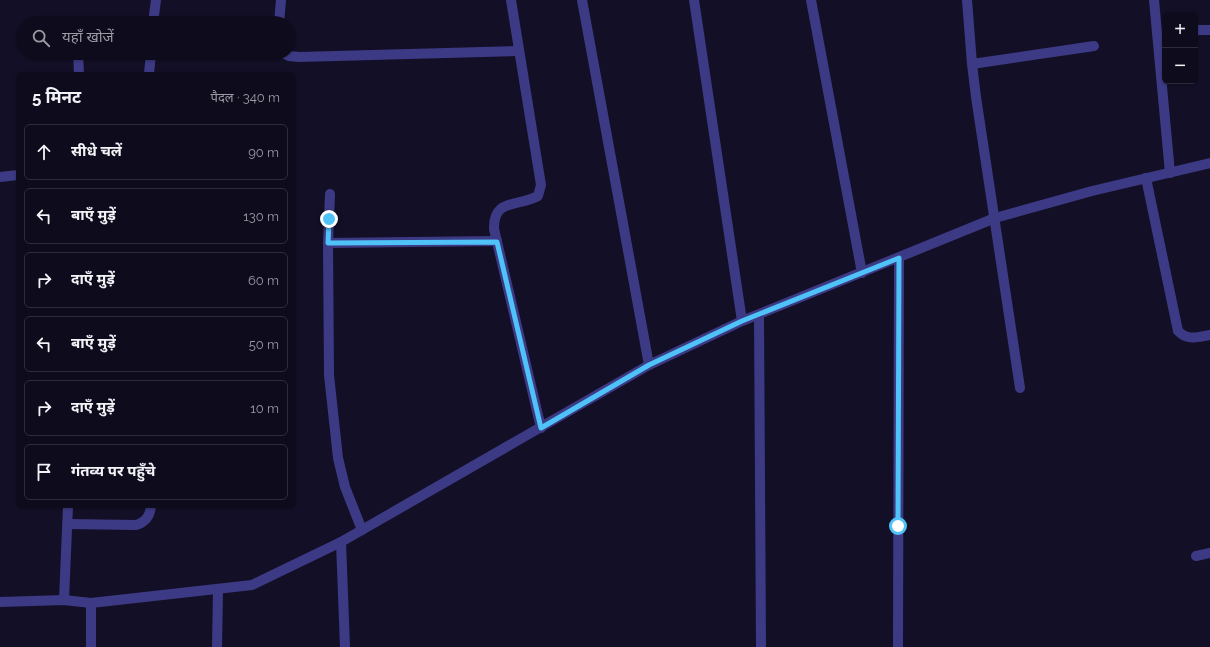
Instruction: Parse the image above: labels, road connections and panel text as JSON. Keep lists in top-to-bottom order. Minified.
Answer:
{"page":{"map_buttons":["+","−"],"search":"यहाँ खोजें","heading":["5 मिनट","पैदल · 340 m"],"list":[["सीधे चलें","90 m"],["बाएँ मुड़ें","130 m"],["दाएँ मुड़ें","60 m"],["बाएँ मुड़ें","50 m"],["दाएँ मुड़ें","10 m"],"गंतव्य पर पहुँचे"]}}
